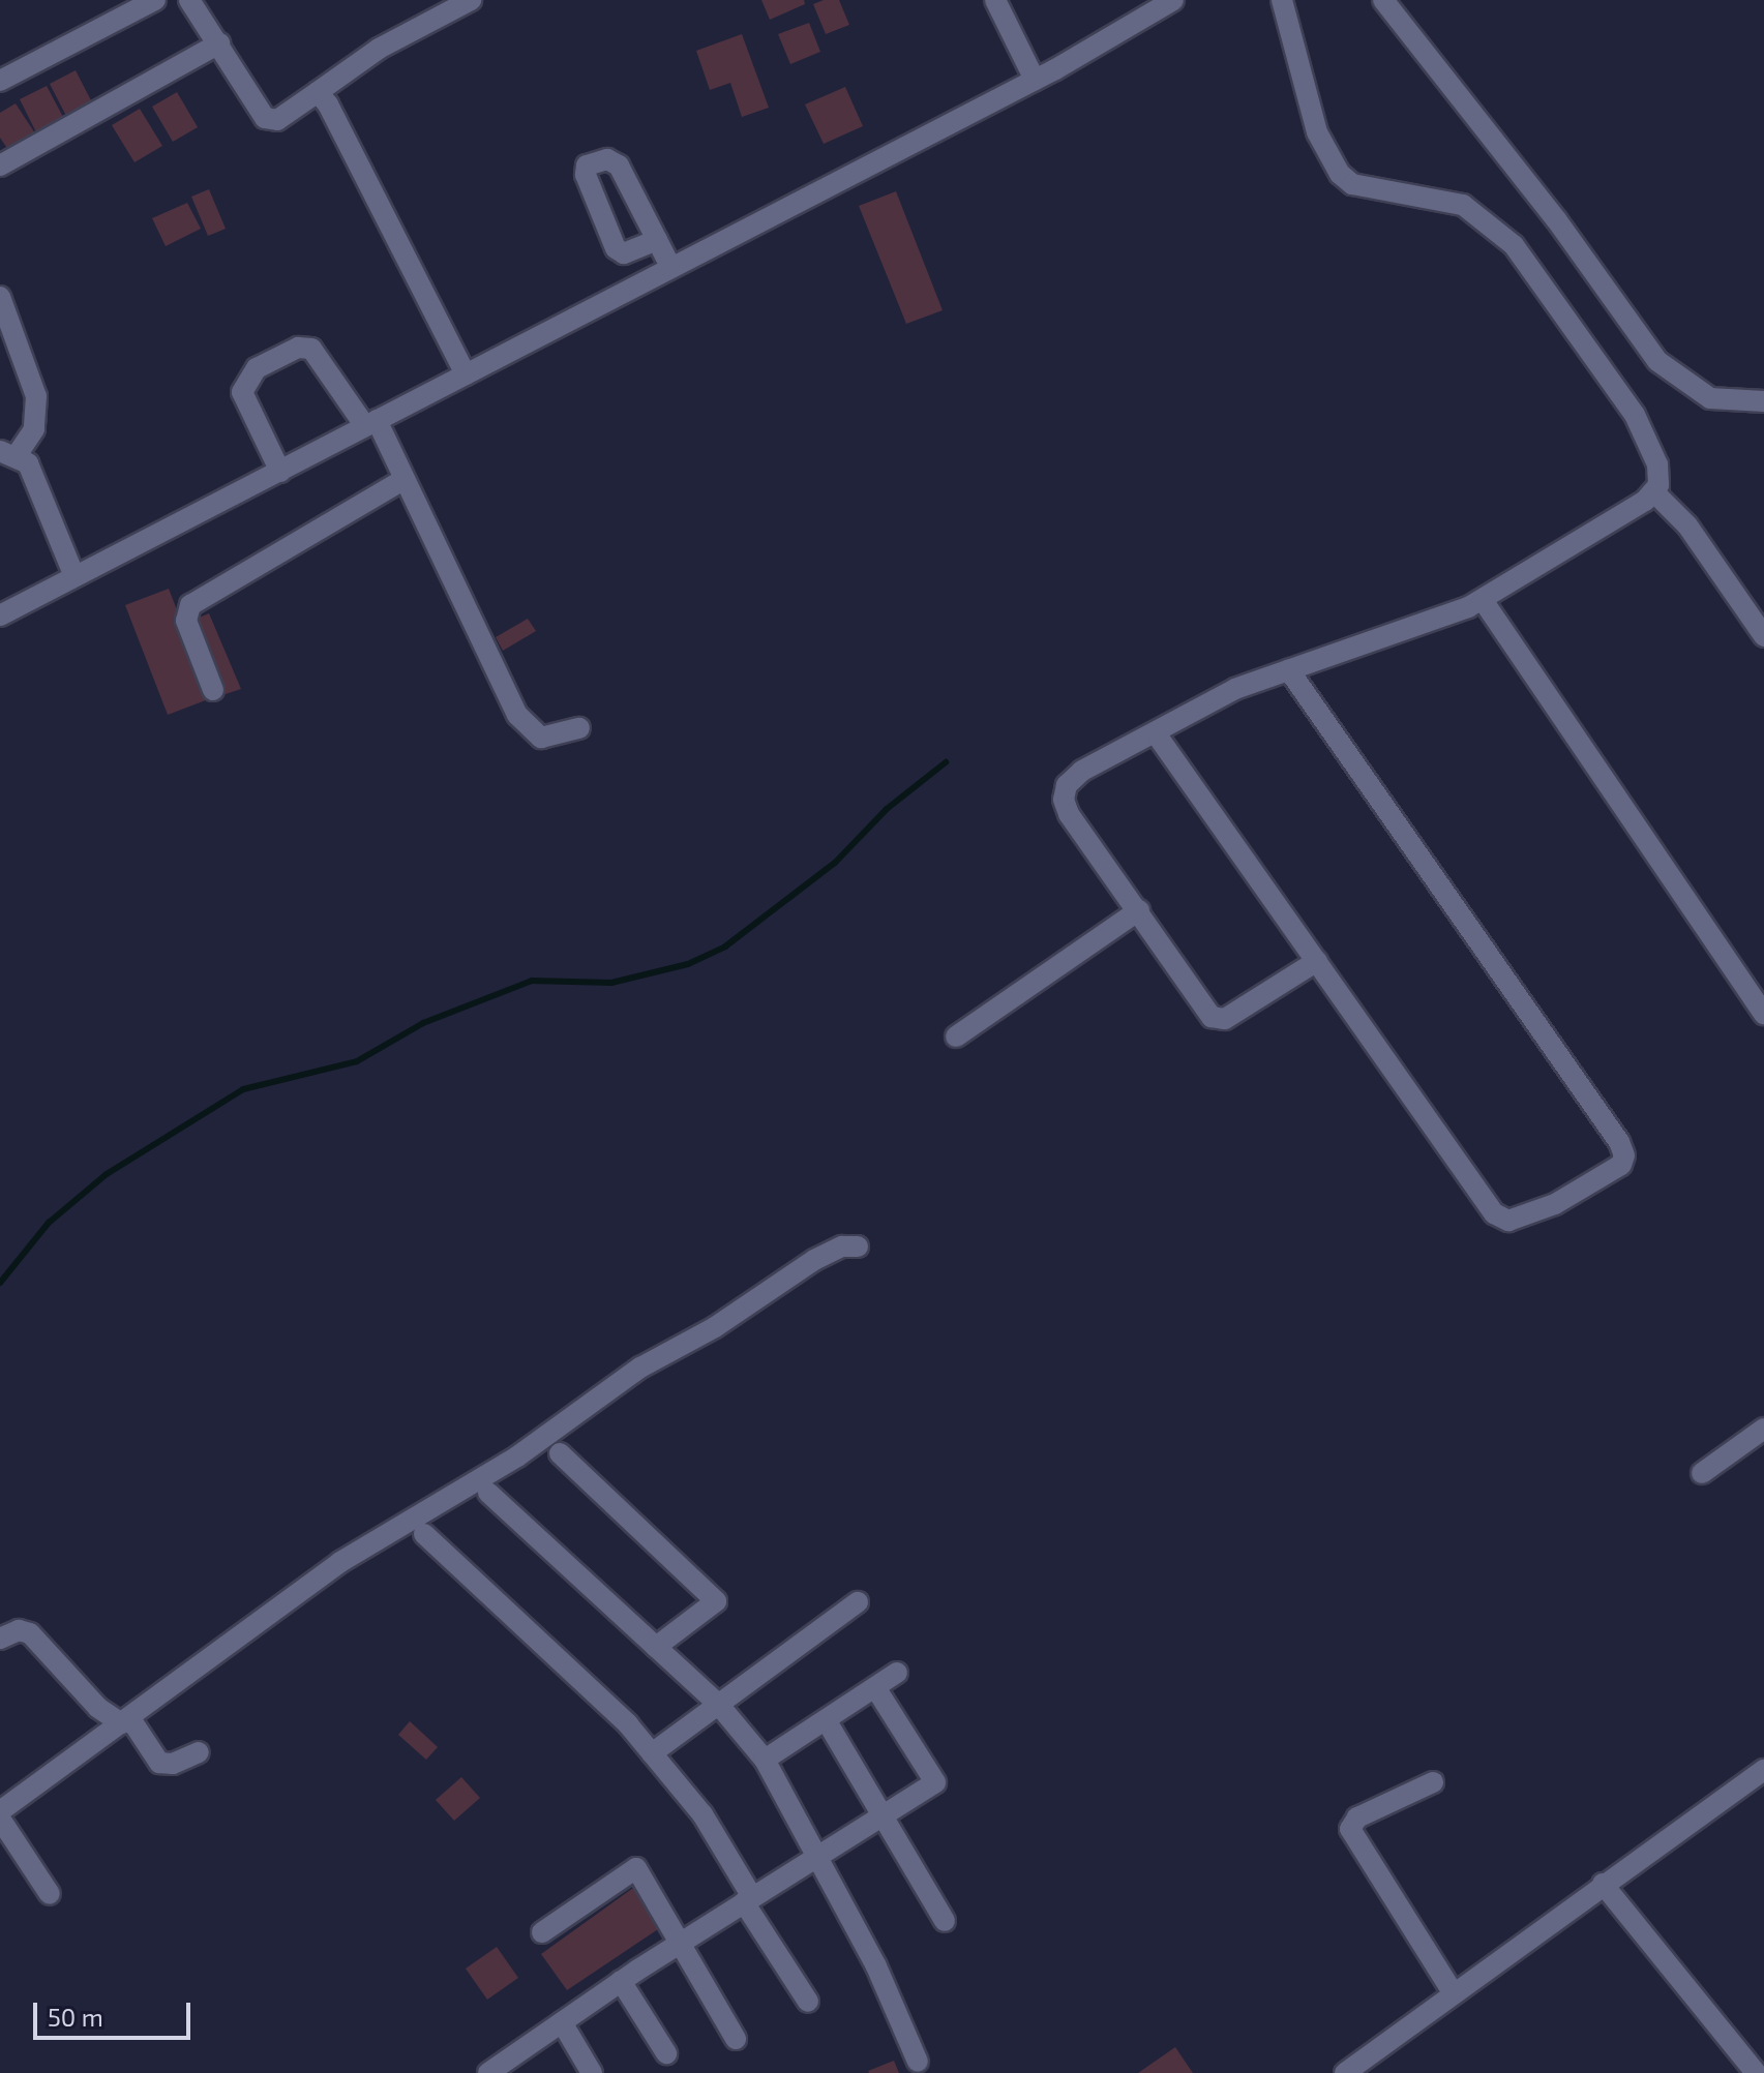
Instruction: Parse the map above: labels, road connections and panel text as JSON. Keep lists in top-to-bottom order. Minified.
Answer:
{"scale_bar":"50 m"}
